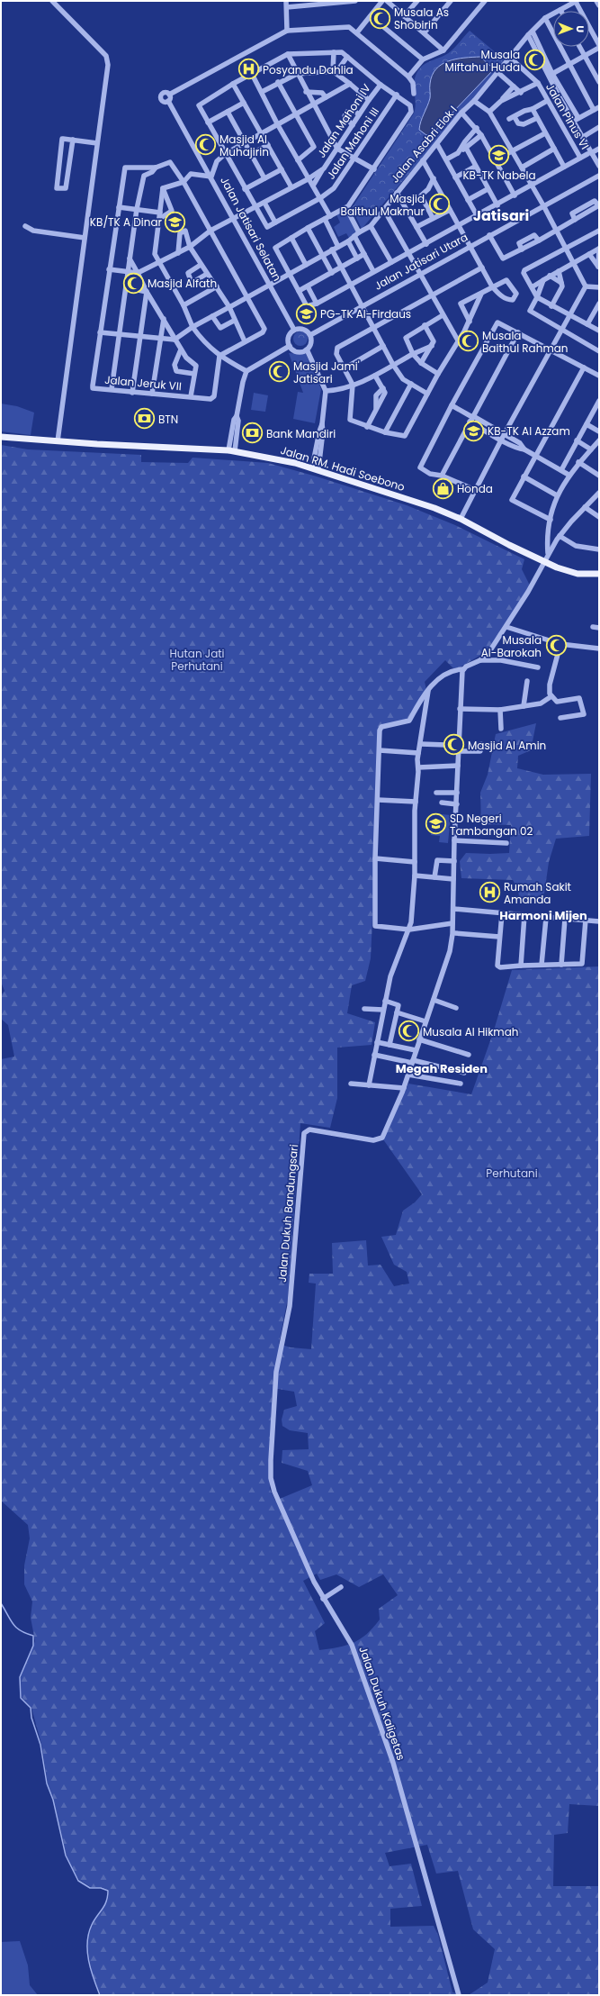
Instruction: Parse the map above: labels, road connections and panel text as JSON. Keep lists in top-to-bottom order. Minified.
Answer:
{"streets":{"main road":["Jalan RM. Hadi Soebono"],"street":["Jalan Pinus VI","Jalan Mahoni IV","Jalan Mahoni III","Jalan Asabri Elok I","Jalan Jatisari Selatan","Jalan Jatisari Utara","Jalan Jeruk VII","Jalan Dukuh Bandungsari","Jalan Dukuh Kaligetas"]},"crossings":[["Jalan Mahoni IV","Jalan Jatisari Selatan"],["Jalan Asabri Elok I","Jalan Jatisari Selatan"],["Jalan Jatisari Selatan","Jalan Jatisari Utara"],["Jalan Dukuh Bandungsari","Jalan Dukuh Kaligetas"]],"districts":["Jatisari","Harmoni Mijen","Megah Residen"],"parks":["Hutan Jati Perhutani","Perhutani"],"places":{"mosque":["Musala As Shobirin","Musala Miftahul Huda","Masjid Al Muhajirin","Masjid Baithul Makmur","Masjid Alfath","Musala Baithul Rahman","Masjid Jami' Jatisari","Musala Al-Barokah","Masjid Al Amin","Musala Al Hikmah"],"hospital":["Posyandu Dahlia","Rumah Sakit Amanda"],"school or university":["KB-TK Nabela","KB/TK A Dinar","PG-TK Al-Firdaus","KB-TK Al Azzam","SD Negeri Tambangan 02"],"bank":["BTN","Bank Mandiri"],"shop":["Honda"]},"north":"right"}
